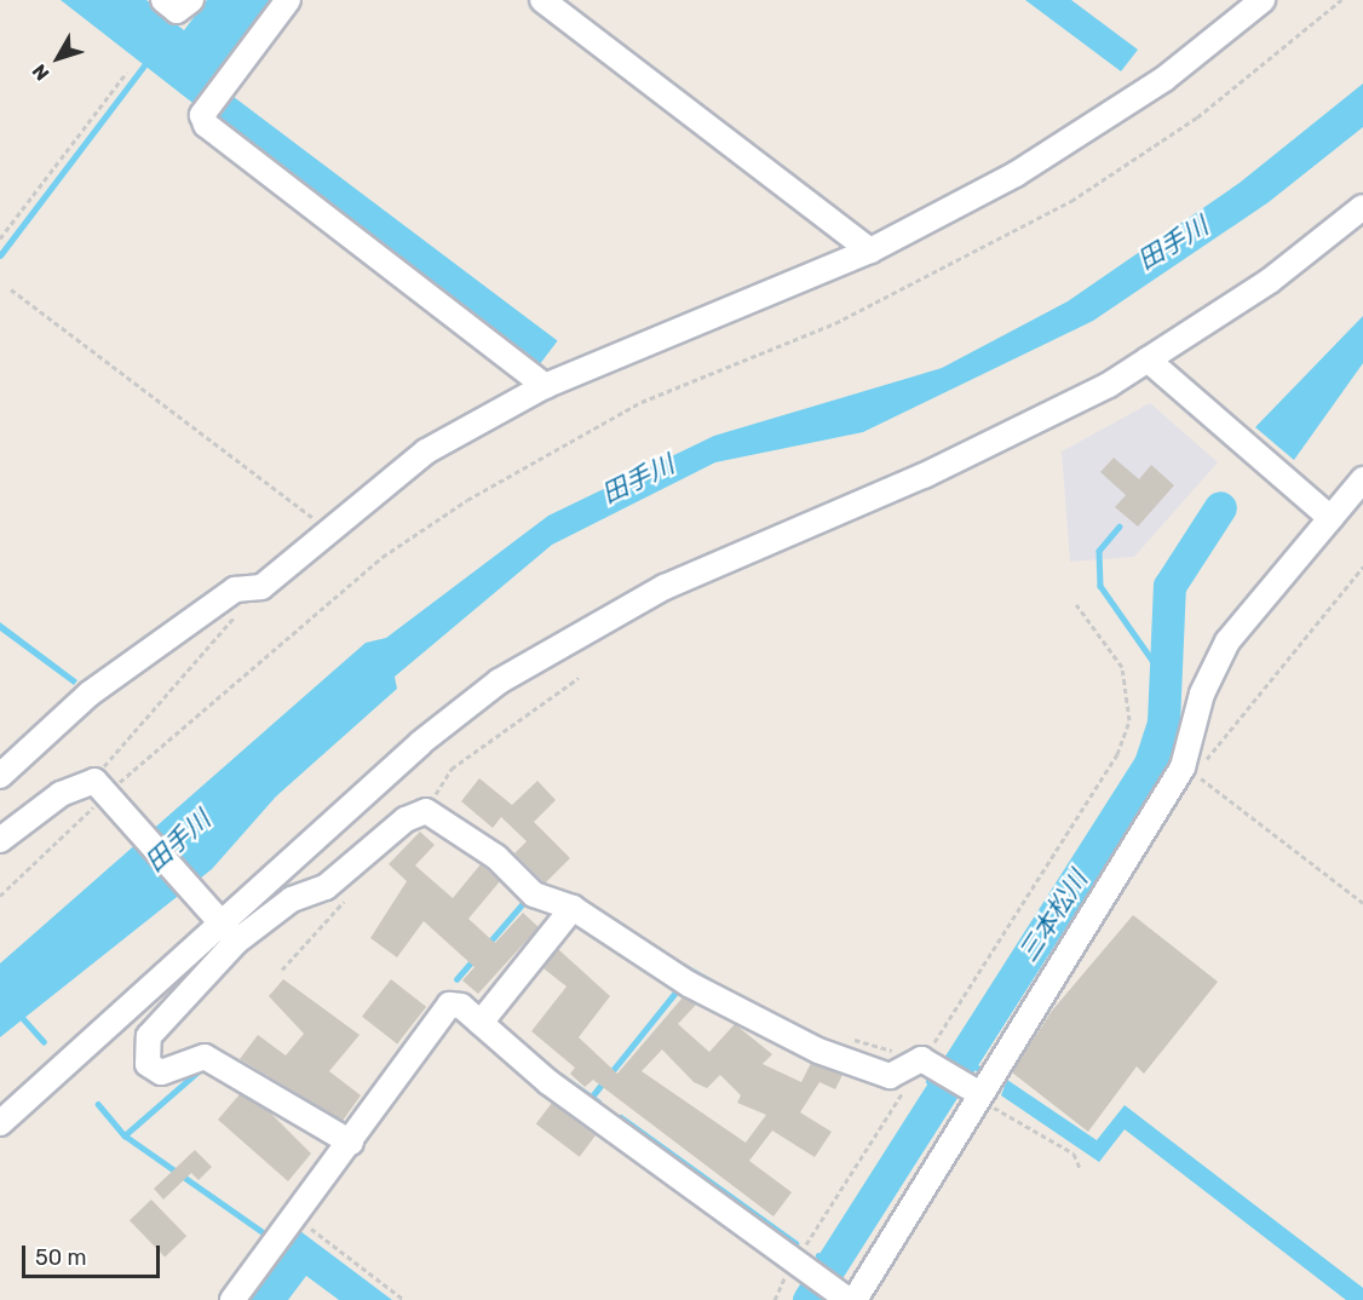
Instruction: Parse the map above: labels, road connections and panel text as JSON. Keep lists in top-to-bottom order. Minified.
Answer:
{"water":["田手川","三本松川"],"scale_bar":"50 m","north":"bottom left"}
